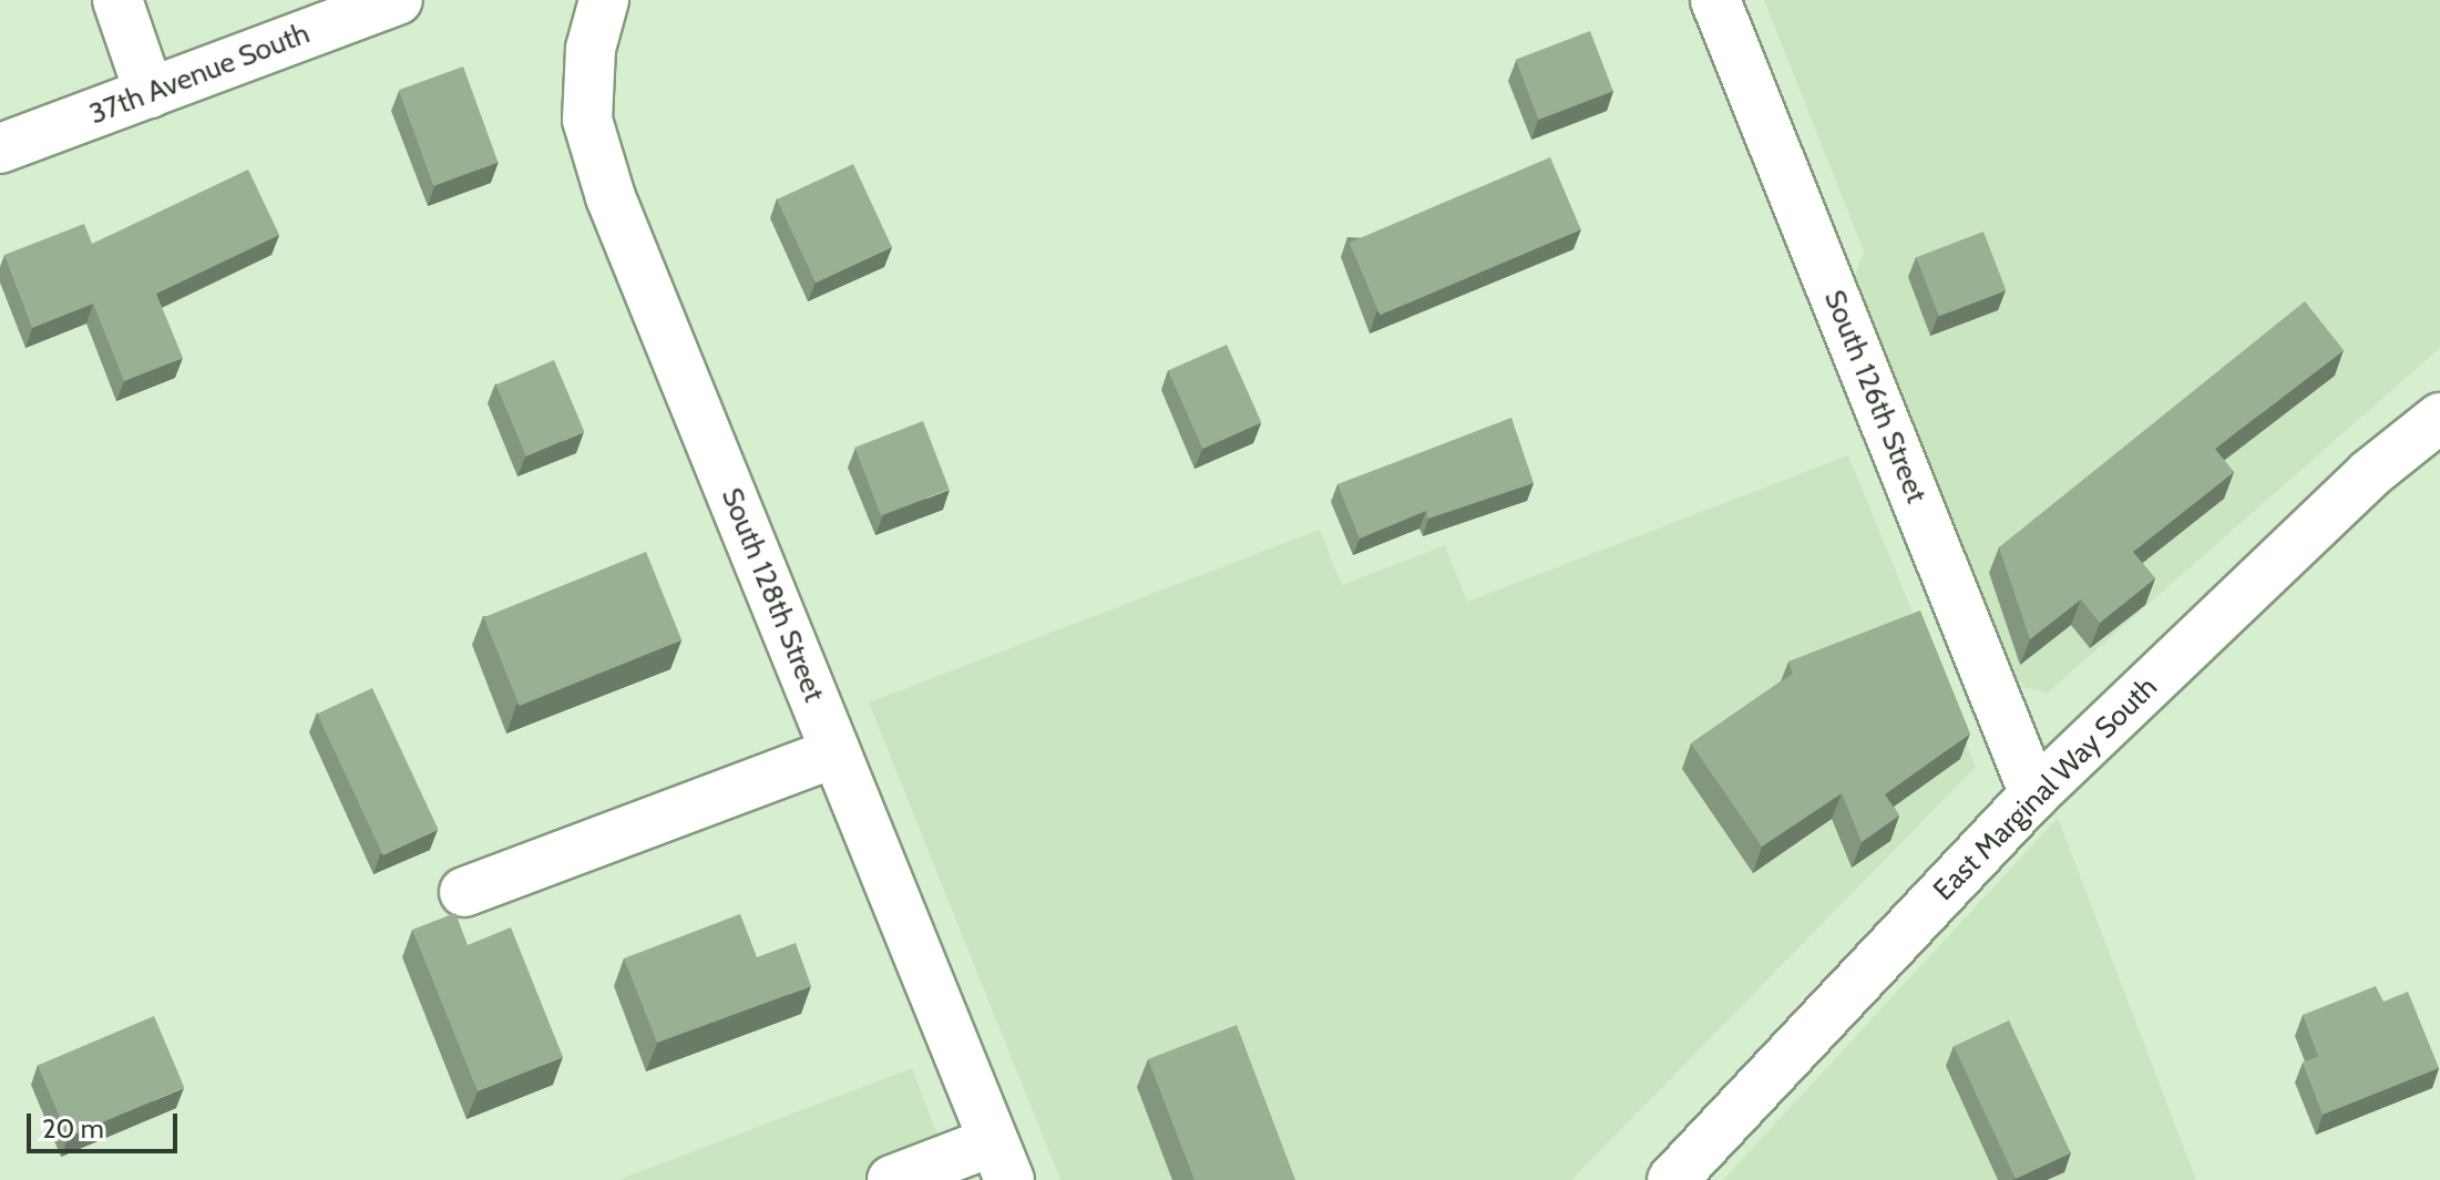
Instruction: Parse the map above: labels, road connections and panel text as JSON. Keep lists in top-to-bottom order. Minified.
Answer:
{"streets":{"street":["37th Avenue South","South 126th Street","South 128th Street","East Marginal Way South"]},"crossings":[["South 126th Street","East Marginal Way South"]],"scale_bar":"20 m"}
